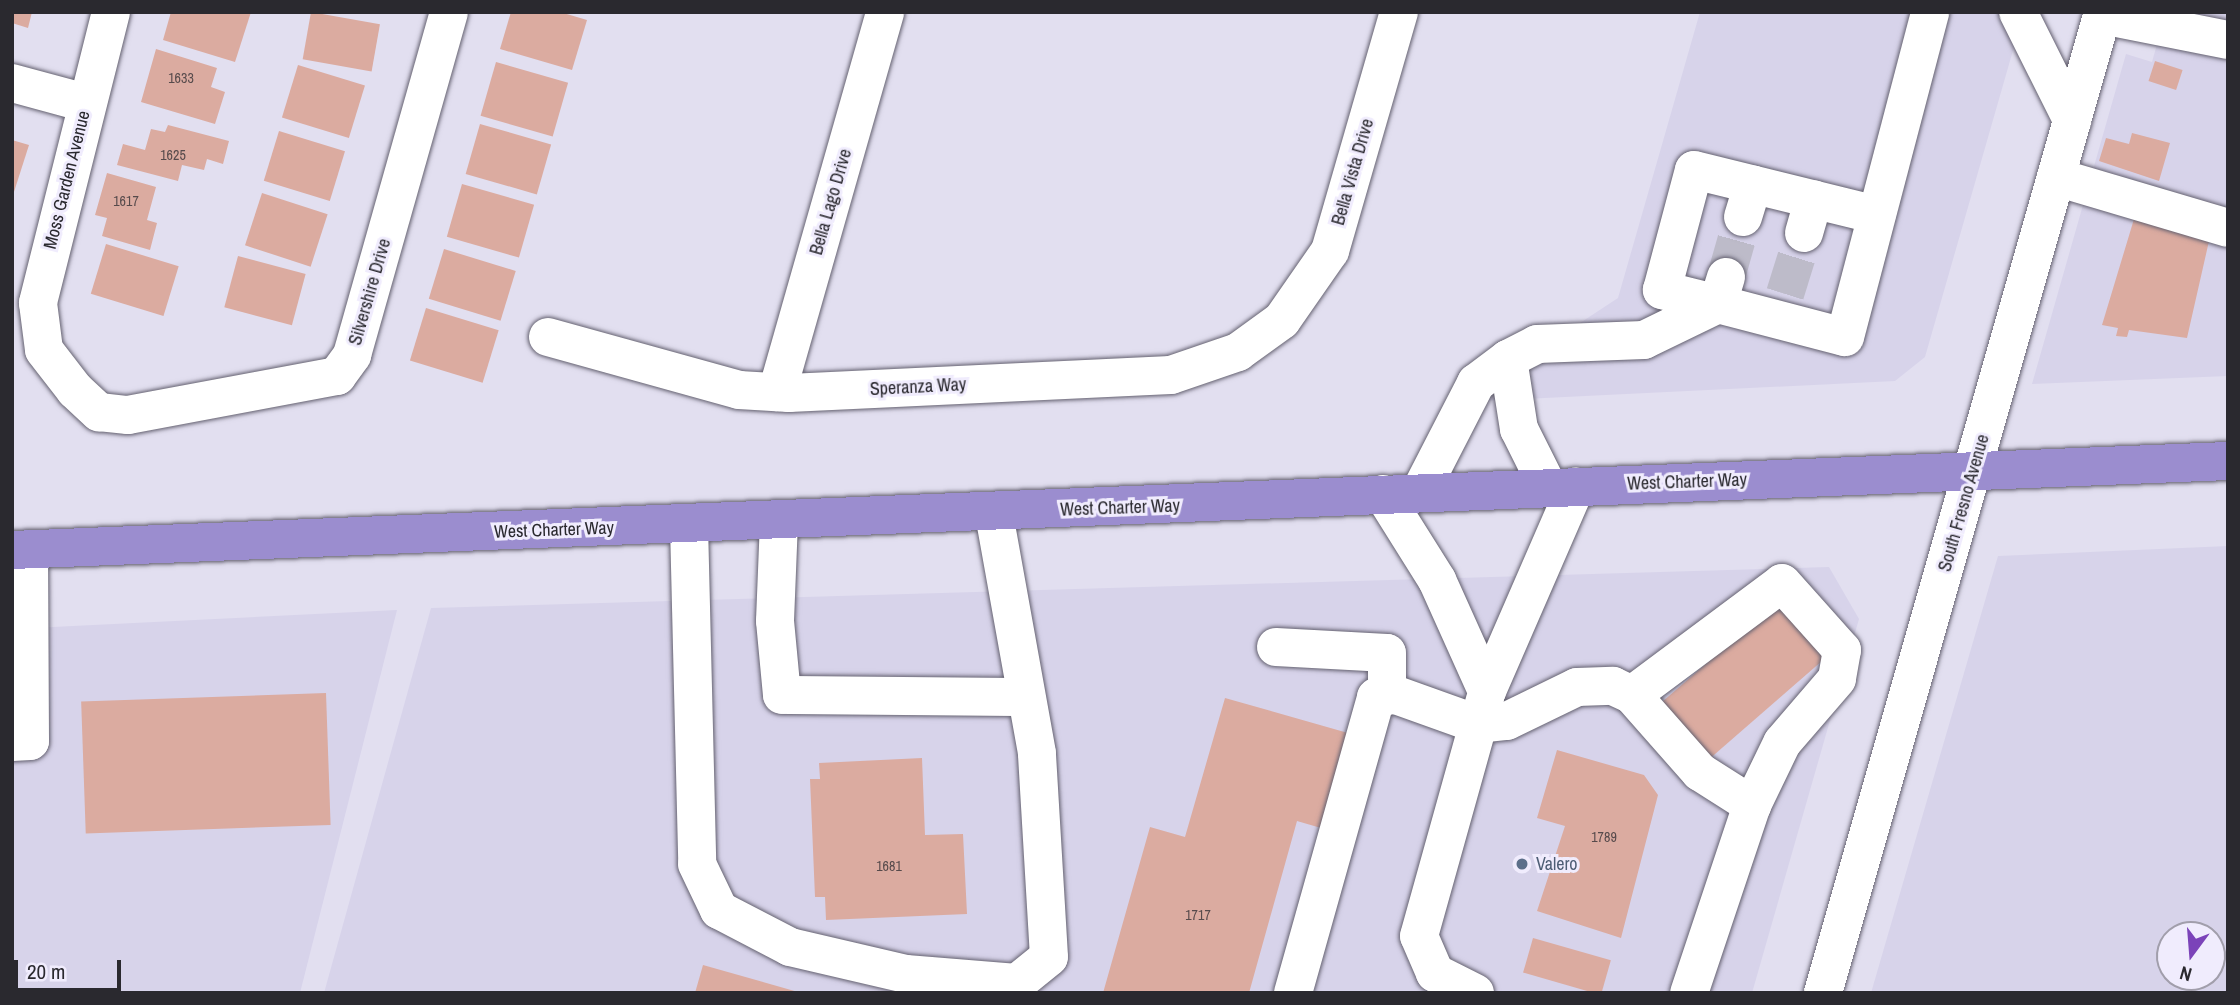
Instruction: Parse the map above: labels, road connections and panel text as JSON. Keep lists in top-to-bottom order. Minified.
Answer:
{"streets":{"highway":["West Charter Way"],"street":["Bella Vista Drive","Moss Garden Avenue","Bella Lago Drive","Silvershire Drive","Speranza Way","South Fresno Avenue"]},"crossings":[["Bella Vista Drive","Speranza Way"],["Moss Garden Avenue","Silvershire Drive"],["Bella Lago Drive","Speranza Way"],["West Charter Way","South Fresno Avenue"]],"places":["Valero"],"house_numbers":["1633","1625","1617","1789","1681","1717"],"scale_bar":"20 m","north":"bottom"}
